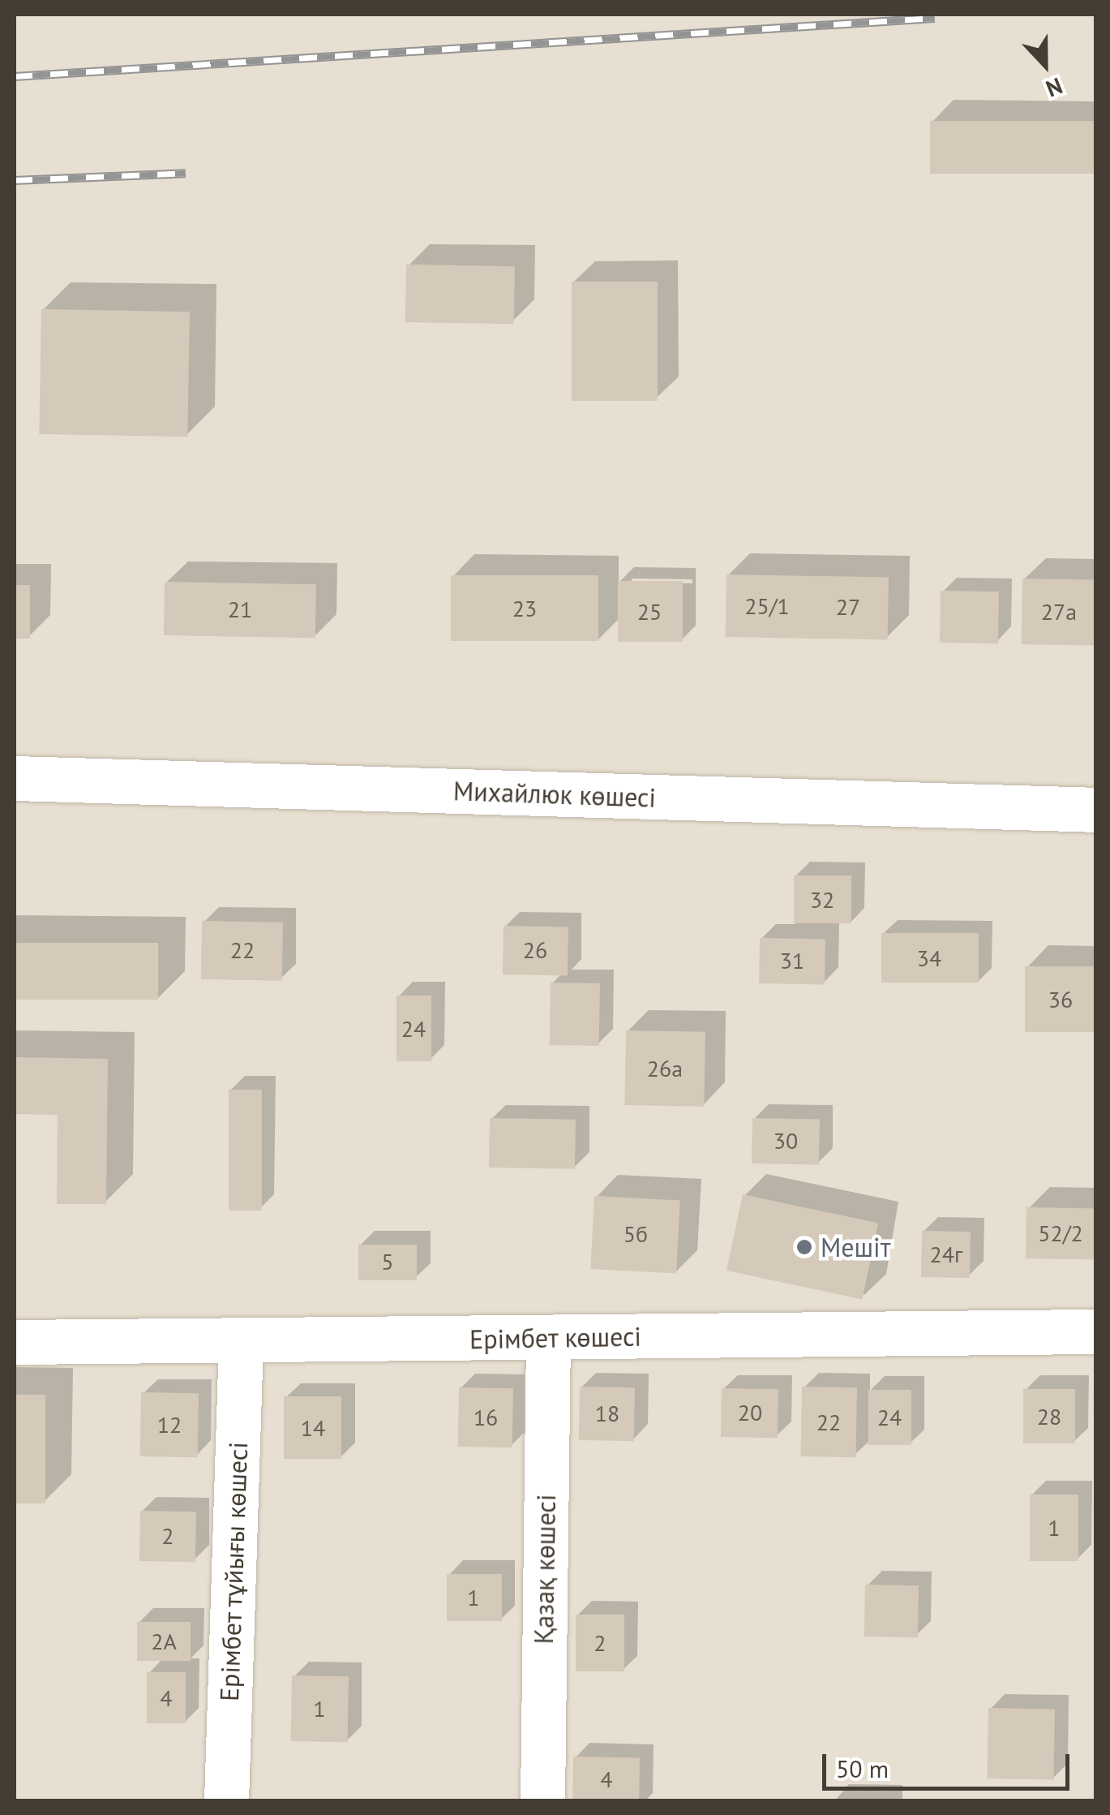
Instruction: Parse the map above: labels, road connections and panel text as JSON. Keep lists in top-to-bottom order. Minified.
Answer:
{"streets":{"street":["Михайлюк көшесі","Ерімбет көшесі","Қазақ көшесі","Ерімбет тұйығы көшесі"]},"crossings":[["Ерімбет көшесі","Қазақ көшесі"],["Ерімбет көшесі","Ерімбет тұйығы көшесі"]],"places":["Мешіт"],"house_numbers":["25/1","27","23","21","25","27а","32","22","26","34","31","36","24","26а","30","52/2","5б","24г","5","20","18","28","16","24","22","12","14","1","2","1","2А","2","4","1","4"],"scale_bar":"50 m","north":"bottom"}
